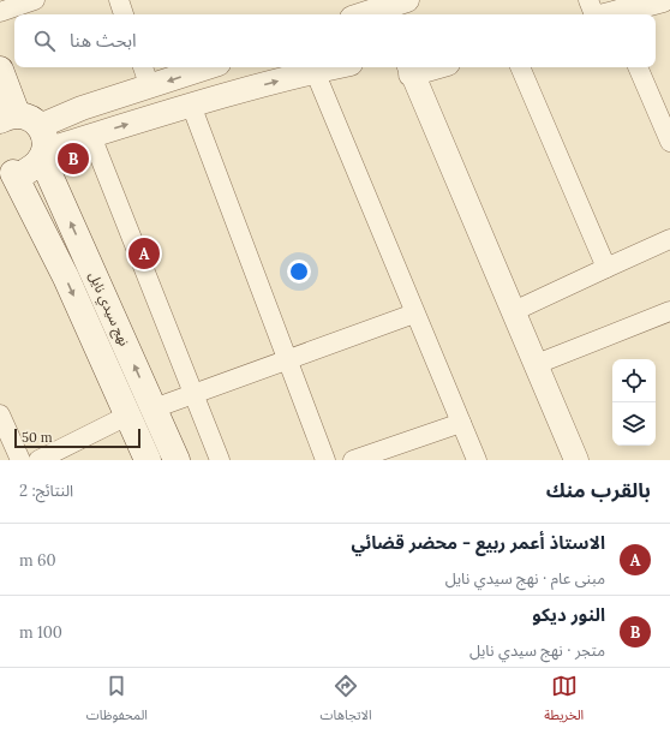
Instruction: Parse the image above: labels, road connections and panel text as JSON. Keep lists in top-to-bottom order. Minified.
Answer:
{"streets":{"main road":["نهج سيدي نايل"]},"scale_bar":"50 m","page":{"search":"ابحث هنا","pins":["B","A"],"scale":"50 m","heading":["بالقرب منك","النتائج: 2"],"list":[{"mark":"A","name":"الاستاذ أعمر ربيع - محضر قضائي","note":"مبنى عام · نهج سيدي نايل","value":"60 m"},{"mark":"B","name":"النور ديكو","note":"متجر · نهج سيدي نايل","value":"100 m"}],"nav":["الخريطة","الاتجاهات","المحفوظات"]}}
